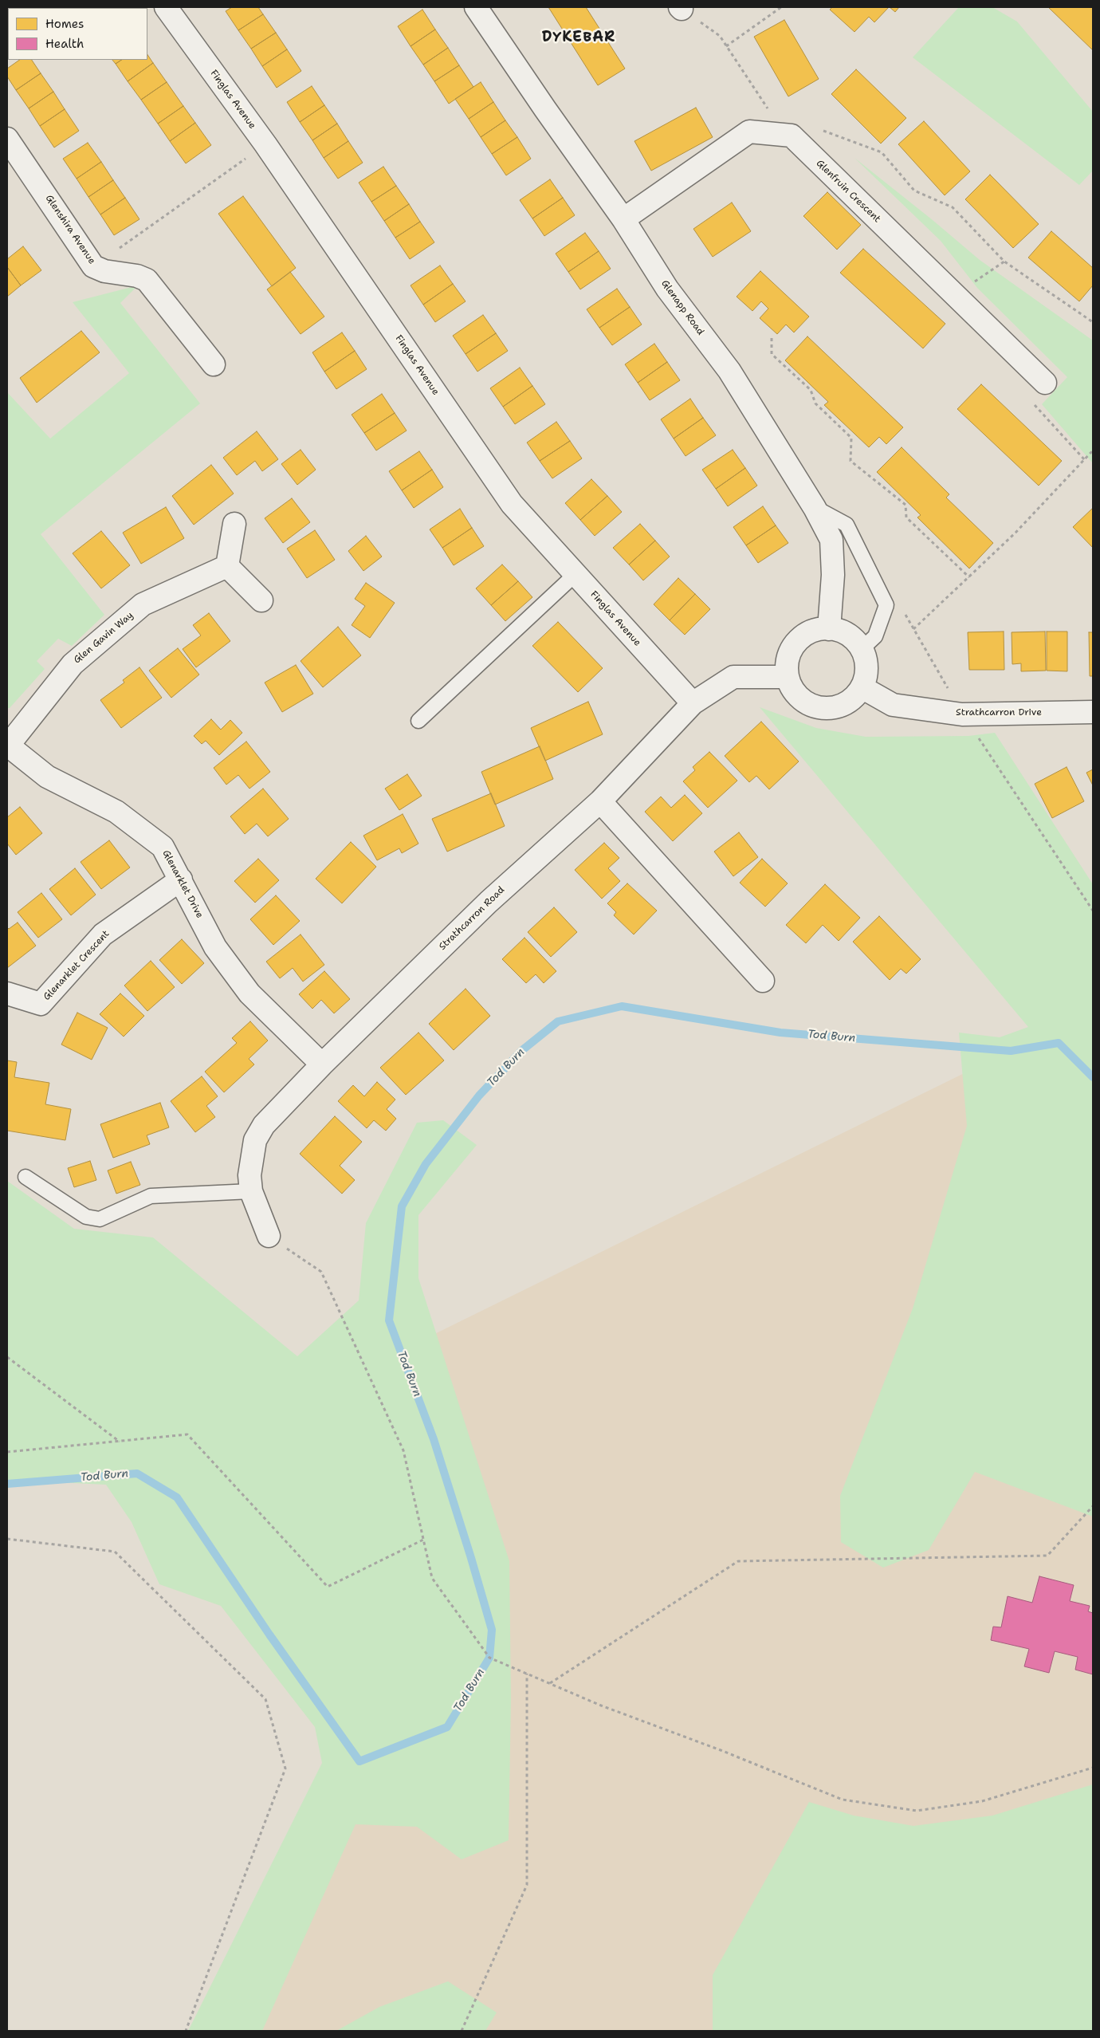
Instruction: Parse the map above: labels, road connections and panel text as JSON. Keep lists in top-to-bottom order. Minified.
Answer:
{"streets":{"street":["Finglas Avenue","Glenfruin Crescent","Glenshira Avenue","Glenapp Road","Glen Gavin Way","Strathcarron Drive","Glenarklet Drive","Strathcarron Road","Glenarklet Crescent"]},"crossings":[["Finglas Avenue","Strathcarron Road"],["Glenfruin Crescent","Glenapp Road"],["Glenapp Road","Strathcarron Drive"],["Glenapp Road","Strathcarron Road"],["Glen Gavin Way","Glenarklet Drive"],["Strathcarron Drive","Strathcarron Road"],["Glenarklet Drive","Strathcarron Road"],["Glenarklet Drive","Glenarklet Crescent"]],"districts":["DYKEBAR"],"water":["Tod Burn"],"legend":["Homes","Health"]}
